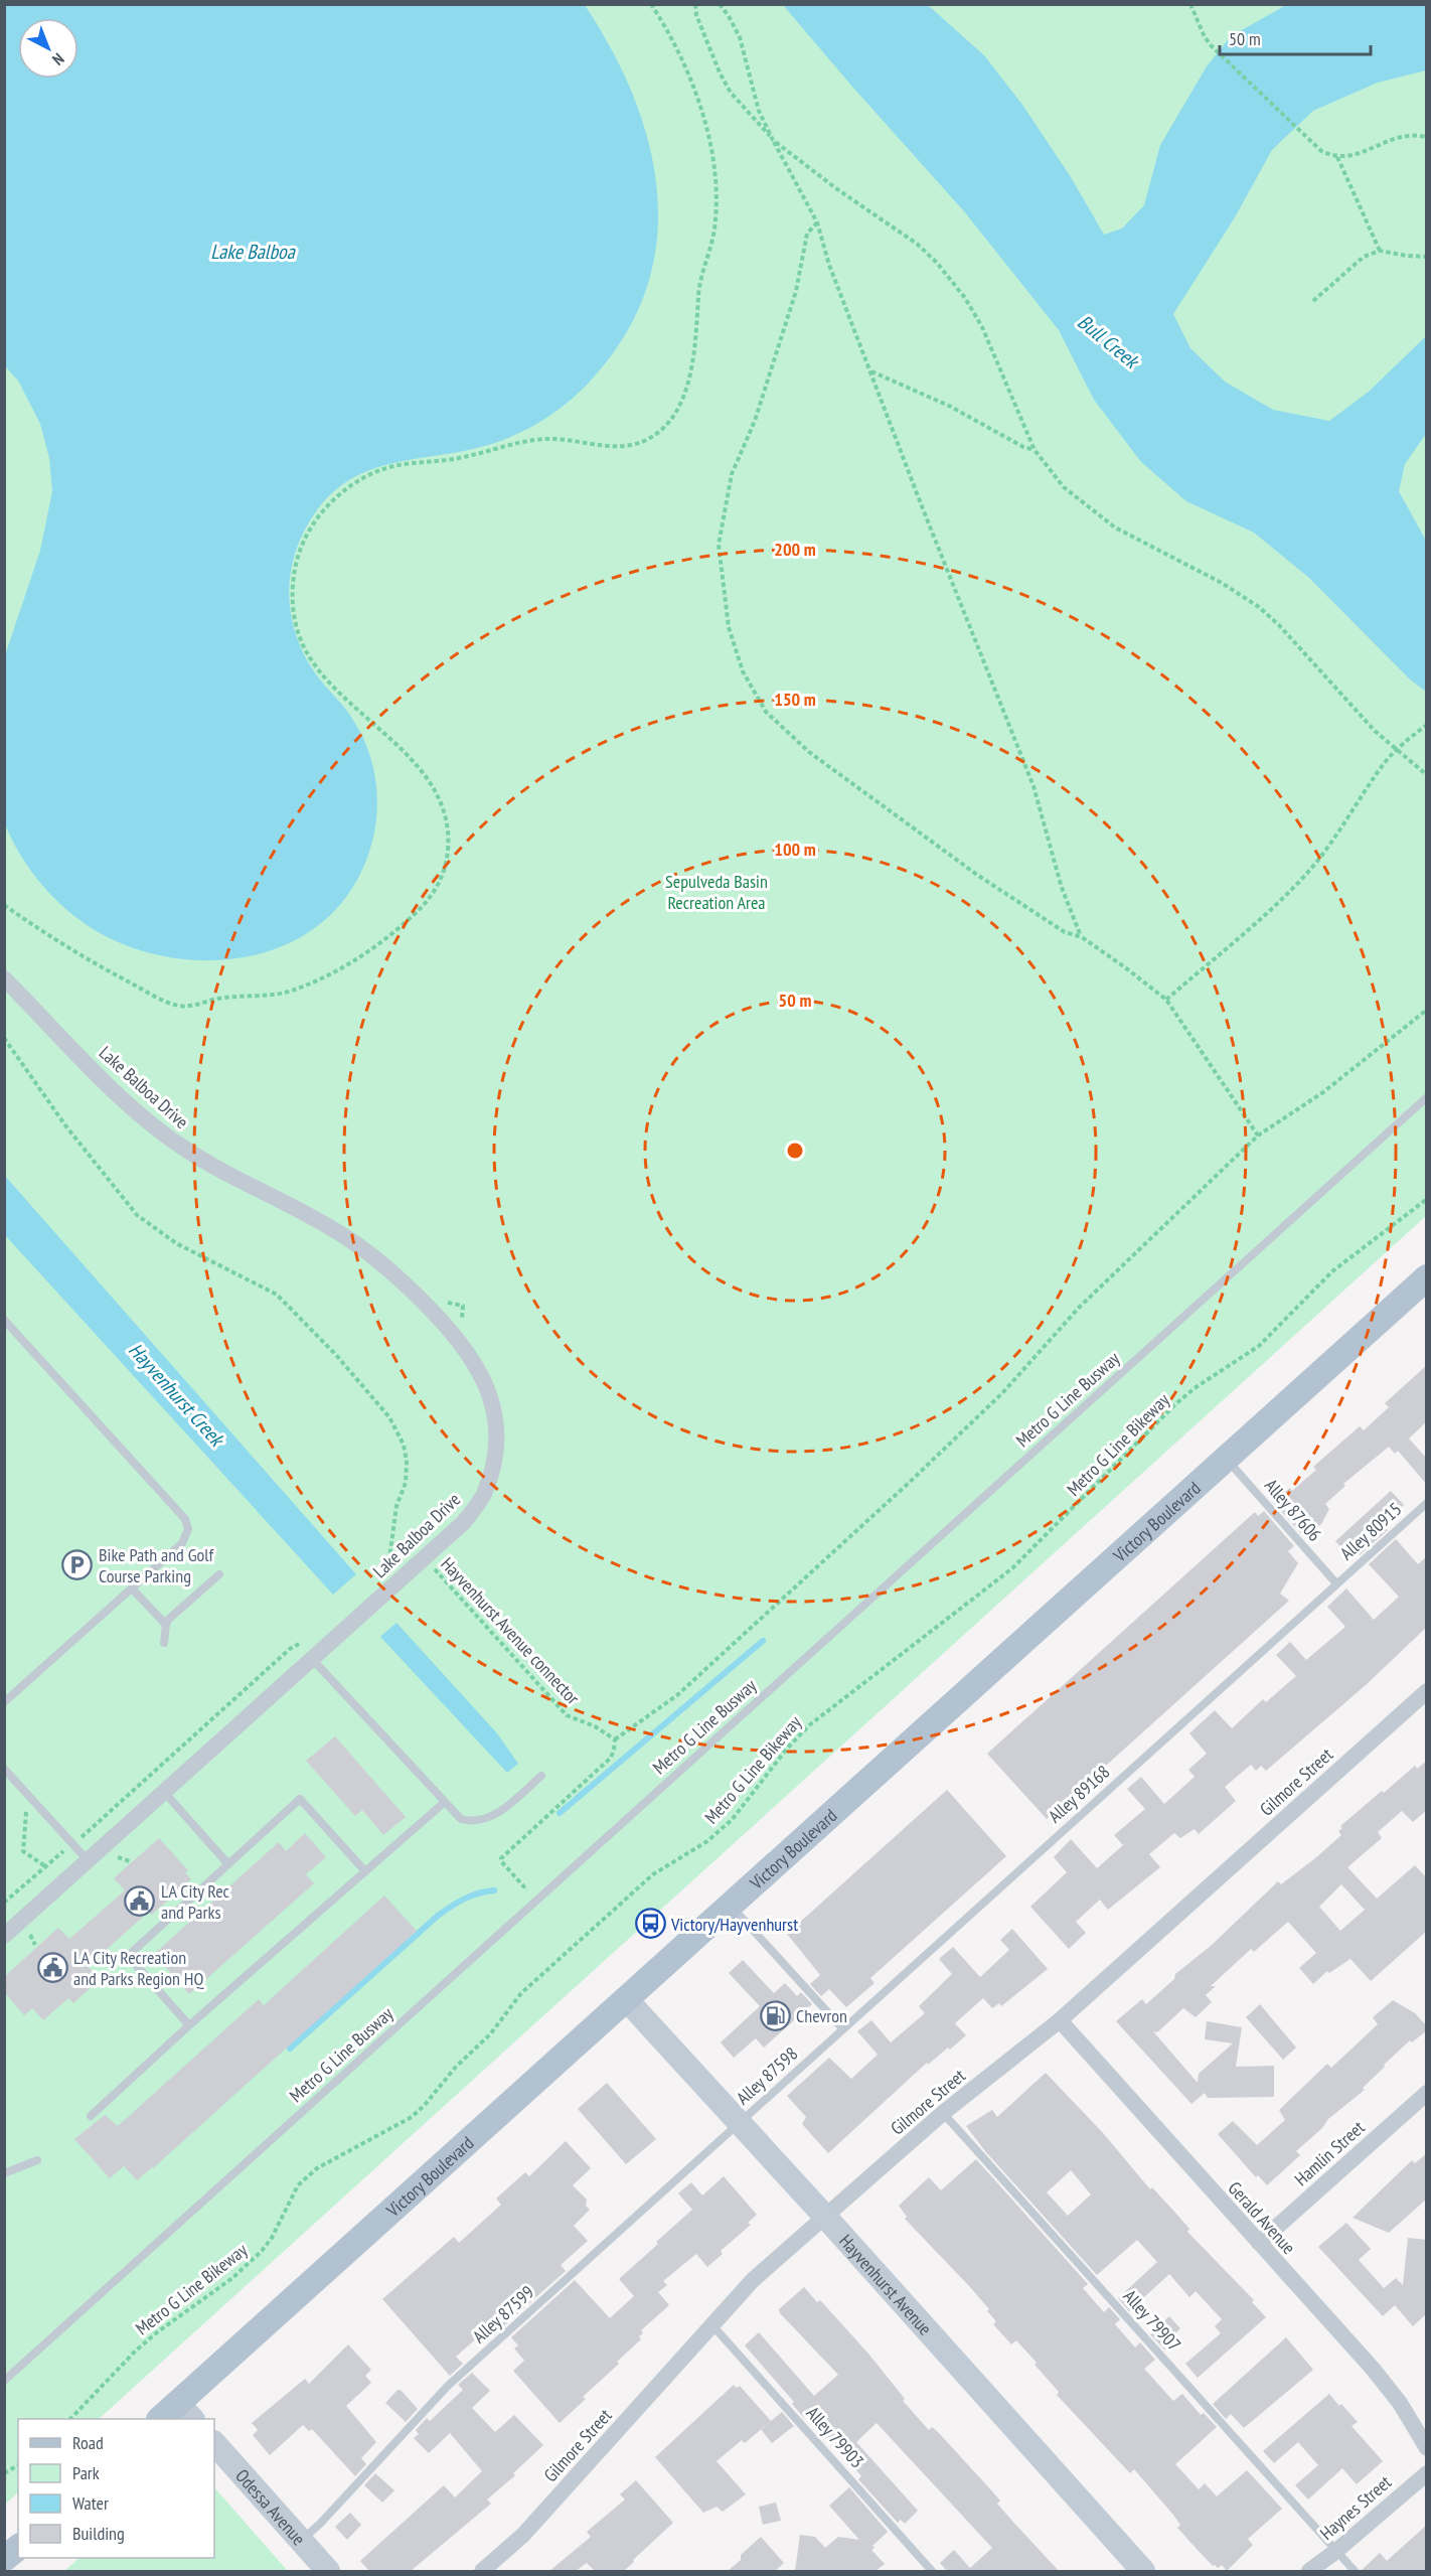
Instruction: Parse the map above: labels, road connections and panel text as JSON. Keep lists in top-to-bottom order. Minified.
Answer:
{"streets":{"main road":["Victory Boulevard","Hayvenhurst Avenue","Odessa Avenue"],"street":["Lake Balboa Drive","Gilmore Street","Hamlin Street","Gerald Avenue","Haynes Street"],"lane":["Metro G Line Busway","Alley 87606","Alley 80915","Alley 89168","Alley 87598","Alley 87599","Alley 79907","Alley 79903"],"path":["Metro G Line Bikeway","Hayvenhurst Avenue connector"]},"crossings":[["Lake Balboa Drive","Hayvenhurst Avenue connector"],["Alley 87606","Victory Boulevard"],["Alley 87606","Alley 80915"],["Alley 87606","Alley 89168"],["Victory Boulevard","Hayvenhurst Avenue"],["Alley 80915","Alley 89168"],["Gilmore Street","Gerald Avenue"],["Gilmore Street","Hayvenhurst Avenue"],["Gilmore Street","Alley 79907"],["Gilmore Street","Alley 79903"],["Alley 89168","Alley 87598"],["Alley 87598","Hayvenhurst Avenue"],["Alley 87598","Alley 87599"],["Hamlin Street","Gerald Avenue"],["Hayvenhurst Avenue","Alley 87599"],["Alley 87599","Odessa Avenue"],["Alley 79907","Haynes Street"]],"water":["Lake Balboa","Bull Creek","Hayvenhurst Creek"],"parks":["Sepulveda Basin Recreation Area"],"places":{"parking":["Bike Path and Golf Course Parking"],"public building":["LA City Rec and Parks","LA City Recreation and Parks Region HQ"],"bus stop":["Victory/Hayvenhurst"],"fuel station":["Chevron"]},"legend":["Road","Park","Water","Building"],"scale_bar":"50 m","north":"bottom right","rings":["200 m","150 m","100 m","50 m"]}
